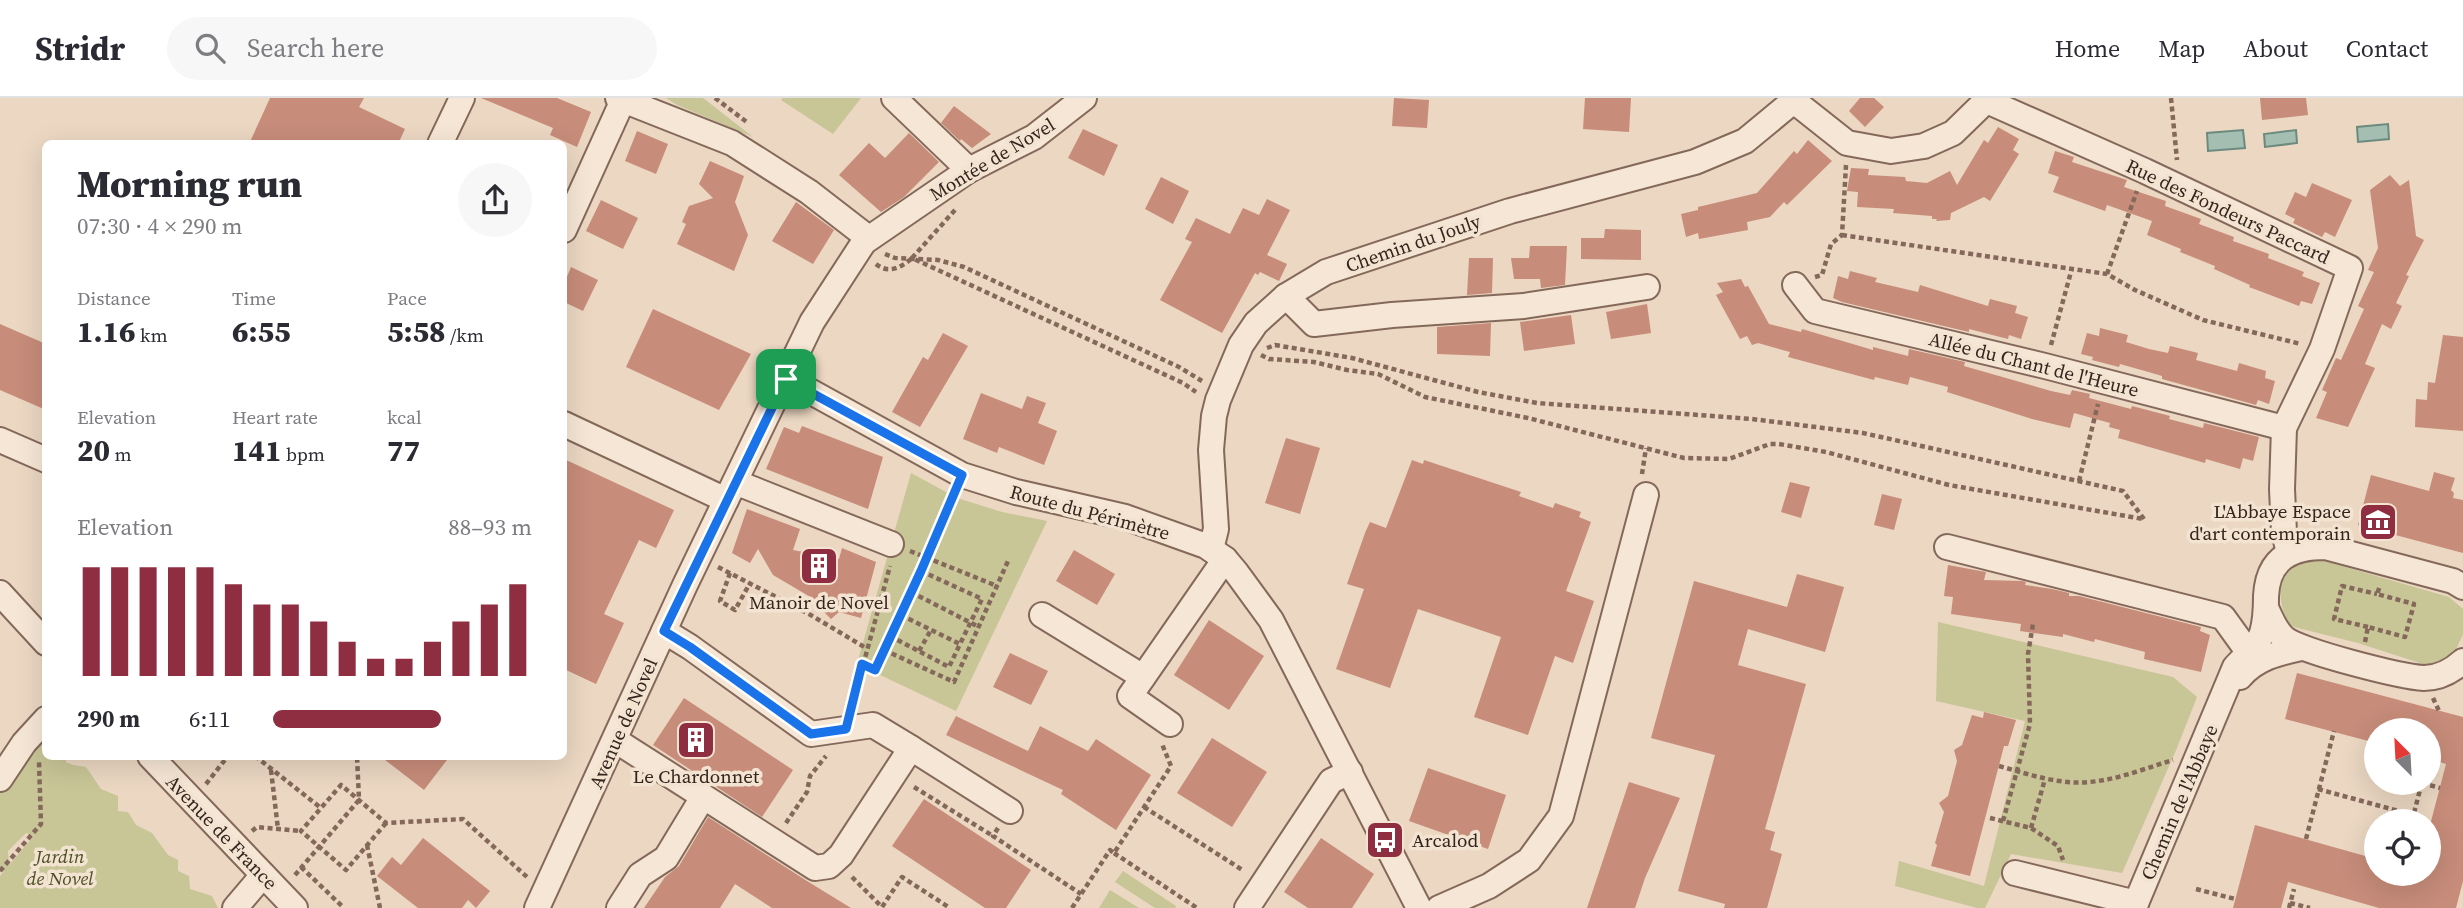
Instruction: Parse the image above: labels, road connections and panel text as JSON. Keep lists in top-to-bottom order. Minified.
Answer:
{"streets":{"street":["Montée de Novel","Rue des Fondeurs Paccard","Chemin du Jouly","Allée du Chant de l'Heure","Route du Périmètre","Avenue de Novel","Chemin de l'Abbaye","Avenue de France"]},"crossings":[["Montée de Novel","Avenue de Novel"],["Rue des Fondeurs Paccard","Allée du Chant de l'Heure"],["Rue des Fondeurs Paccard","Chemin de l'Abbaye"],["Chemin du Jouly","Route du Périmètre"],["Route du Périmètre","Avenue de Novel"]],"parks":["Jardin de Novel"],"places":{"museum":["L'Abbaye Espace d'art contemporain"],"building":["Manoir de Novel","Le Chardonnet"],"bus stop":["Arcalod"]},"north":"top left","page":{"header":"Stridr","search":"Search here","nav":["Home","Map","About","Contact"],"heading":["Morning run","07:30 · 4 × 290 m"],"stats":[["Distance","1.16 km"],["Time","6:55"],["Pace","5:58 /km"],["Elevation","20 m"],["Heart rate","141 bpm"],["kcal","77"]],"chart":["Elevation","88–93 m"],"list":[{"name":"290 m","note":"6:11"}]}}
